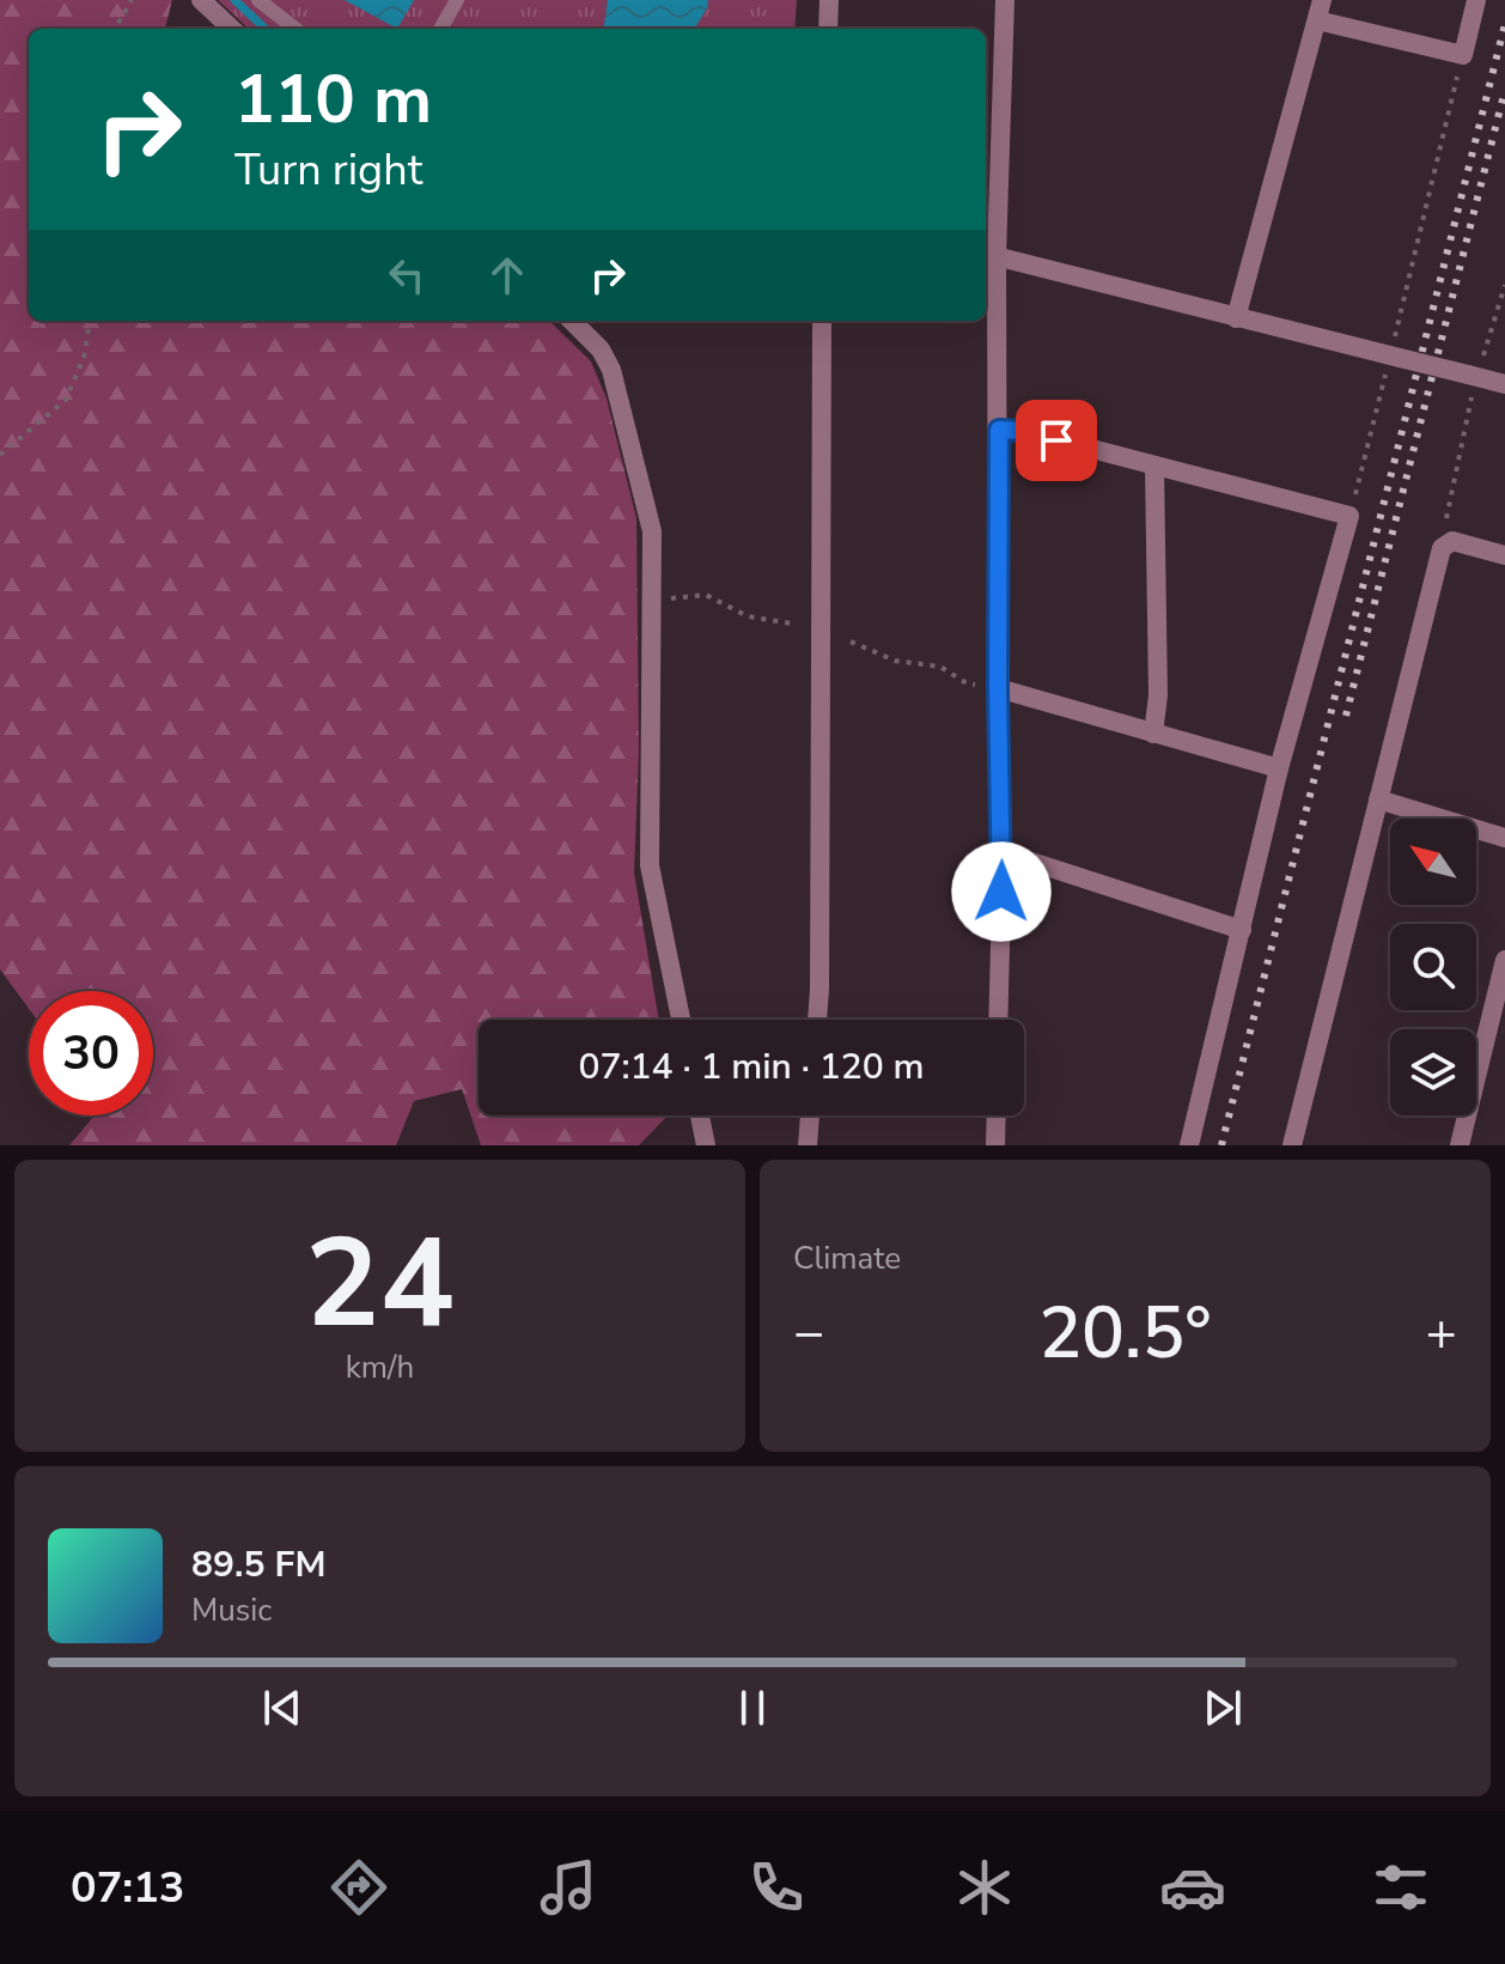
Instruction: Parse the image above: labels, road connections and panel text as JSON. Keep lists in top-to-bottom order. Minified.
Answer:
{"north":"top left","page":{"turn":["110 m","Turn right"],"limit":"30","trip":"07:14 · 1 min · 120 m","tile":[["24","km/h"],"Climate"],"heat":["−","20.5°","+"],"song":["89.5 FM","Music"],"tabs":"07:13"}}
